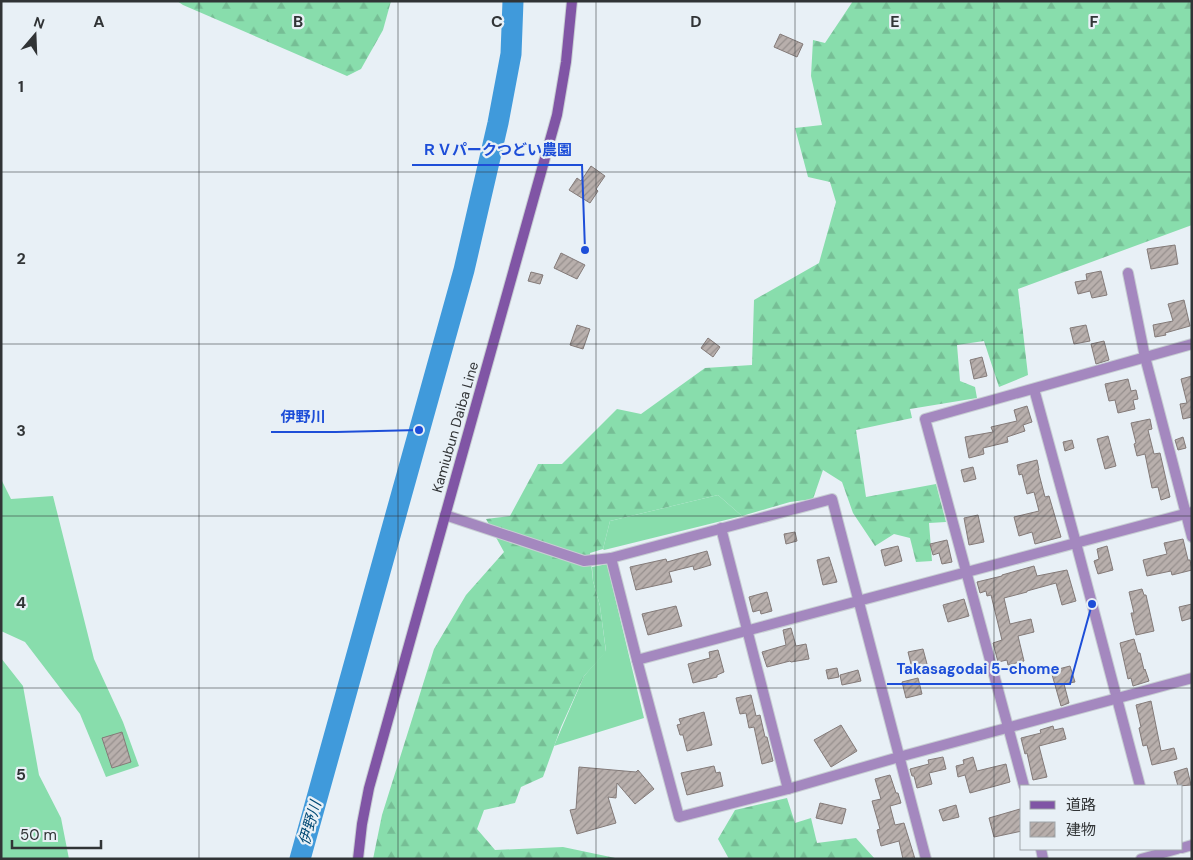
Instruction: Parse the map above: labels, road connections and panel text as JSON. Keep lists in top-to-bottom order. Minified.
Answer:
{"streets":{"main road":["Kamiubun Daiba Line"]},"water":["伊野川"],"places":["ＲＶパークつどい農園","伊野川","Takasagodai 5-chome"],"legend":["道路","建物"],"scale_bar":"50 m","north":"top","grid":{"columns":["A","B","C","D","E","F"],"rows":["1","2","3","4","5"]}}
